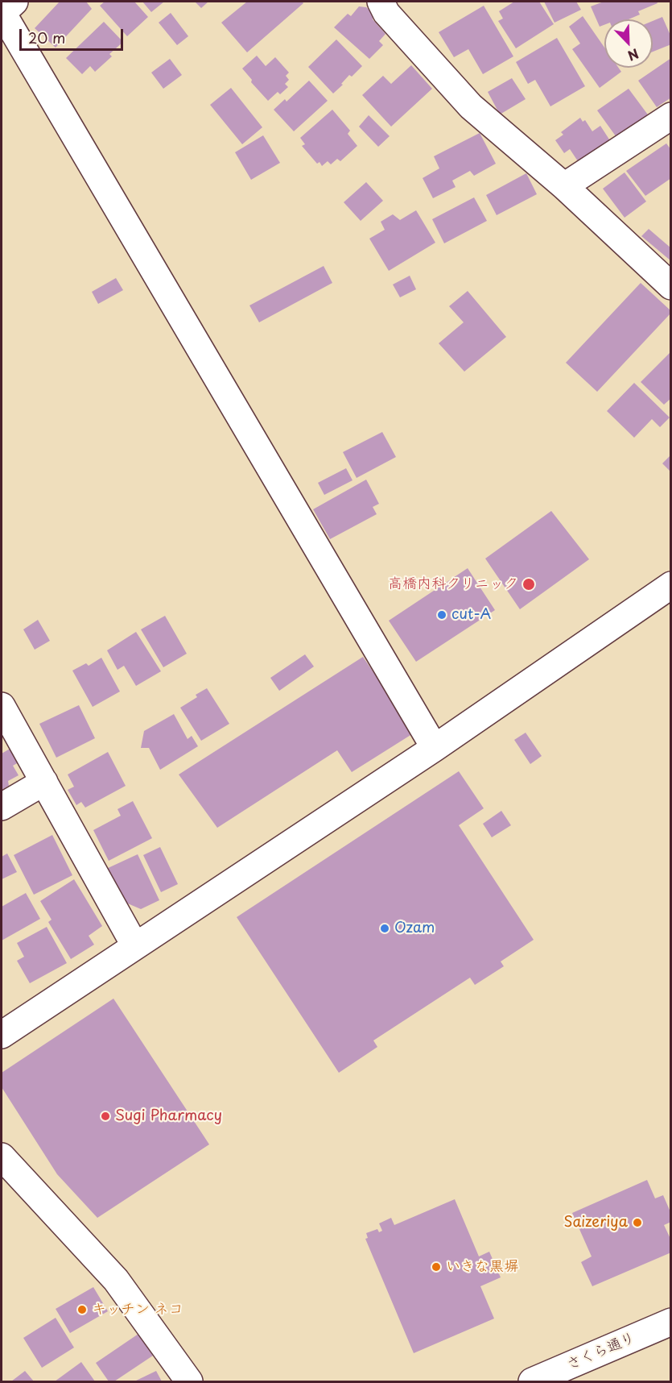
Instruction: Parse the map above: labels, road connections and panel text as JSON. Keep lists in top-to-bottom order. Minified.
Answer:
{"streets":{"street":["さくら通り"]},"places":["高橋内科クリニック","cut-A","Ozam","Sugi Pharmacy","Saizeriya","いきな黒塀","キッチン ネコ"],"scale_bar":"20 m","north":"bottom right"}
